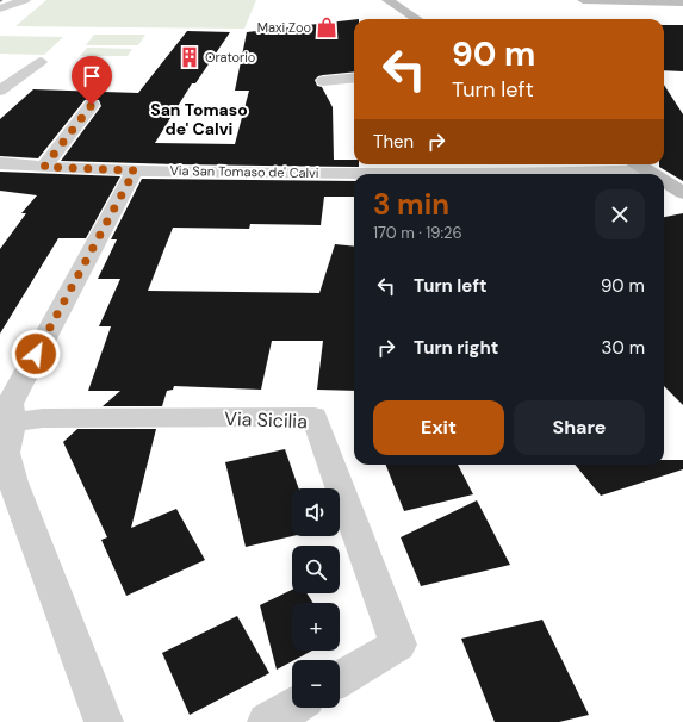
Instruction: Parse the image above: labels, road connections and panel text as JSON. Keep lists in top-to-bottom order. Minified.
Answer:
{"streets":{"street":["Via San Tomaso de' Calvi","Via Sicilia"]},"districts":["San Tomaso de' Calvi"],"places":{"shop":["Maxi Zoo"],"building":["Oratorio"]},"page":{"turn":["90 m","Turn left"],"then":"Then","heading":["3 min","170 m · 19:26"],"list":[{"name":"Turn left","value":"90 m"},{"name":"Turn right","value":"30 m"}],"buttons":["Exit","Share"],"map_buttons":["+","−"]}}
